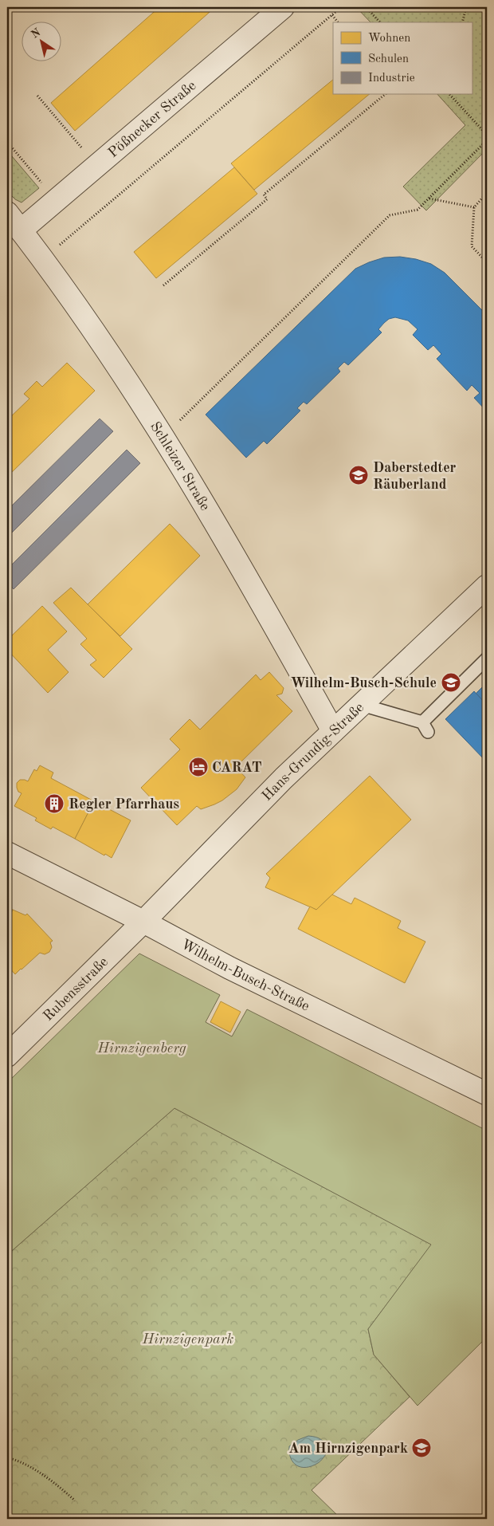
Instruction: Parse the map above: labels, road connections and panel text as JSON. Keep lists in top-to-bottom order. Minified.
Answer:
{"streets":{"street":["Pößnecker Straße","Schleizer Straße","Hans-Grundig-Straße","Wilhelm-Busch-Straße","Rubensstraße"]},"crossings":[["Pößnecker Straße","Schleizer Straße"],["Schleizer Straße","Hans-Grundig-Straße"],["Hans-Grundig-Straße","Wilhelm-Busch-Straße"],["Hans-Grundig-Straße","Rubensstraße"],["Wilhelm-Busch-Straße","Rubensstraße"]],"parks":["Hirnzigenberg","Hirnzigenpark"],"places":{"school or university":["Daberstedter Räuberland","Wilhelm-Busch-Schule","Am Hirnzigenpark"],"hotel":["CARAT"],"building":["Regler Pfarrhaus"]},"legend":["Wohnen","Schulen","Industrie"],"north":"top left"}
